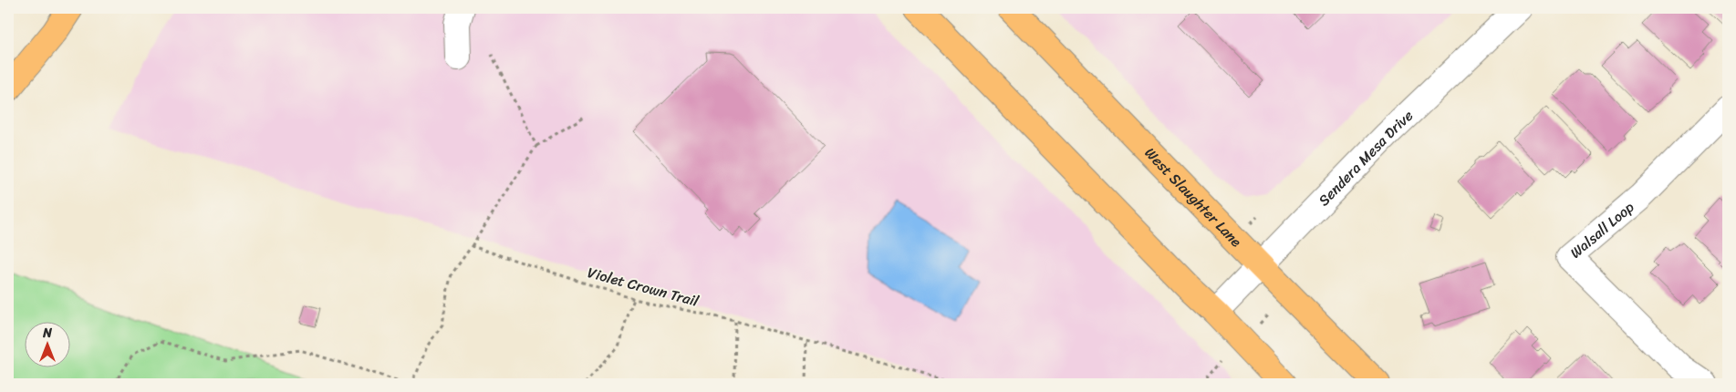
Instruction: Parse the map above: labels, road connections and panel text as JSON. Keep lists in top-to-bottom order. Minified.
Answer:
{"streets":{"main road":["West Slaughter Lane"],"street":["Sendera Mesa Drive","Walsall Loop"],"path":["Violet Crown Trail"]},"crossings":[["Sendera Mesa Drive","West Slaughter Lane"]],"north":"top"}
